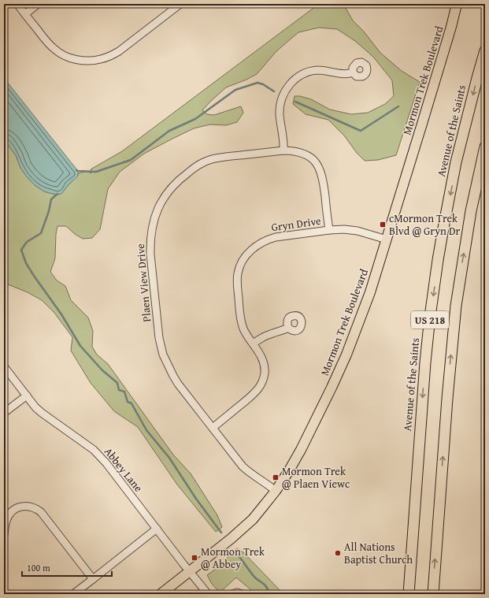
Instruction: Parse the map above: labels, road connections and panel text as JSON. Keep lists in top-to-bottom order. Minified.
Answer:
{"streets":{"highway":["Avenue of the Saints","US 218"],"main road":["Mormon Trek Boulevard"],"street":["Gryn Drive","Plaen View Drive","Abbey Lane"]},"crossings":[["Mormon Trek Boulevard","Gryn Drive"],["Mormon Trek Boulevard","Plaen View Drive"],["Mormon Trek Boulevard","Abbey Lane"],["Gryn Drive","Plaen View Drive"]],"places":{"transit":["cMormon Trek Blvd @ Gryn Dr","Mormon Trek @ Plaen Viewc","Mormon Trek @ Abbey"],"other":["All Nations Baptist Church"]},"scale_bar":"100 m"}
